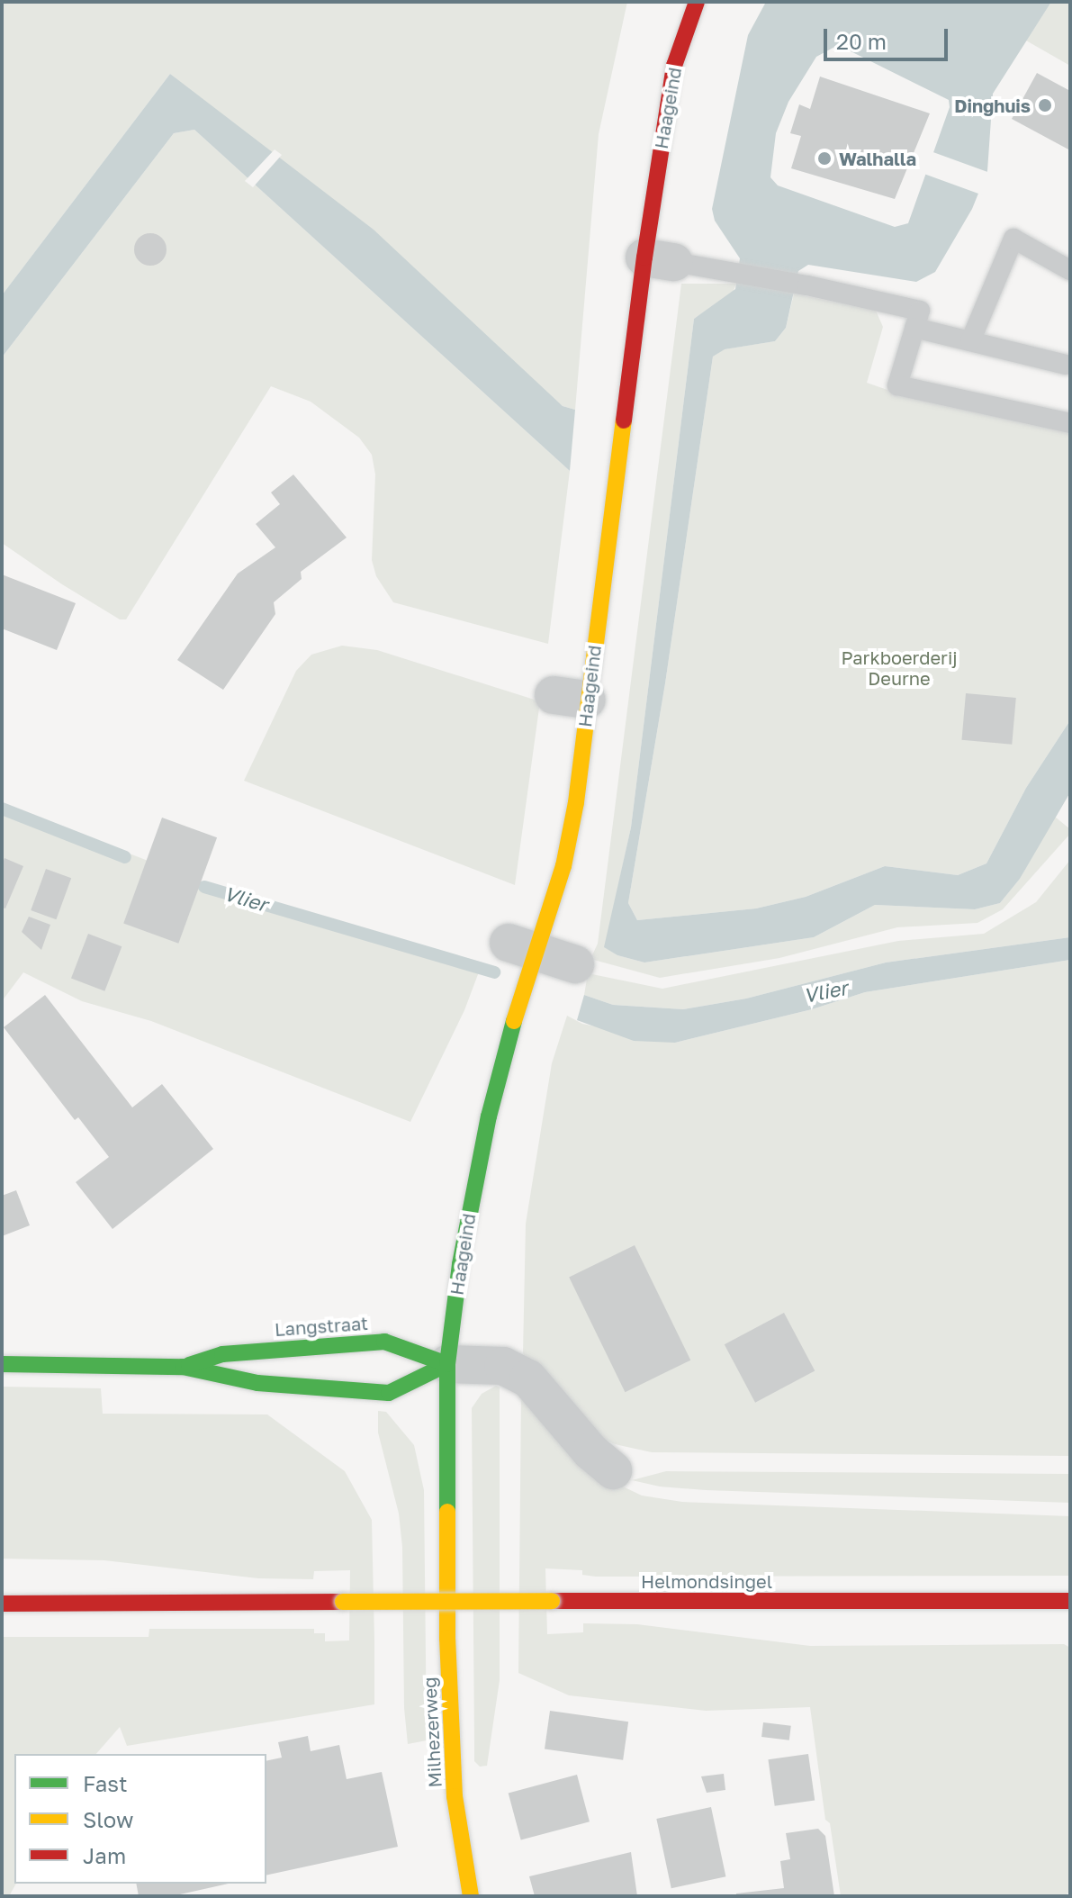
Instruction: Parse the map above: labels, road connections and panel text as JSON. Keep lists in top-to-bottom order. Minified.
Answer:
{"streets":{"main road":["Haageind","Langstraat","Helmondsingel","Milhezerweg"]},"crossings":[["Haageind","Langstraat"],["Haageind","Milhezerweg"]],"water":["Vlier"],"parks":["Parkboerderij Deurne"],"places":["Dinghuis","Walhalla"],"legend":["Fast","Slow","Jam"],"scale_bar":"20 m"}
